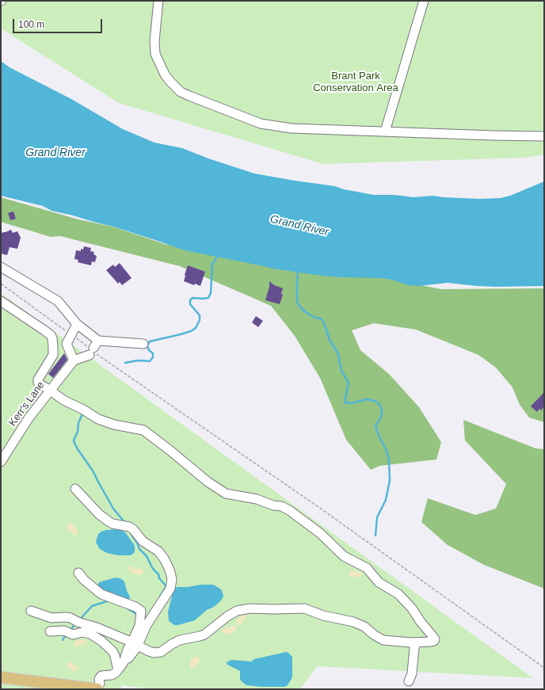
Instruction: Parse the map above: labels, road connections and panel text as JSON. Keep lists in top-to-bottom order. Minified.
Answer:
{"streets":{"street":["Kerr's Lane"]},"water":["Grand River"],"parks":["Brant Park Conservation Area"],"scale_bar":"100 m"}
